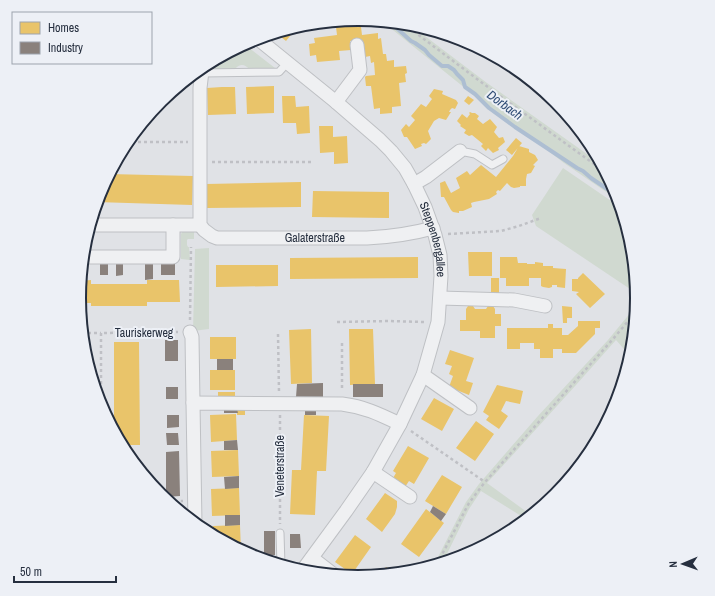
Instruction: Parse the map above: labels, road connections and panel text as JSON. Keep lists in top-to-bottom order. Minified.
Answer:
{"streets":{"street":["Galaterstraße","Steppenbergallee"],"path":["Tauriskerweg","Veneterstraße"]},"crossings":[["Galaterstraße","Steppenbergallee"]],"water":["Dorbach"],"legend":["Homes","Industry"],"scale_bar":"50 m","north":"left"}
